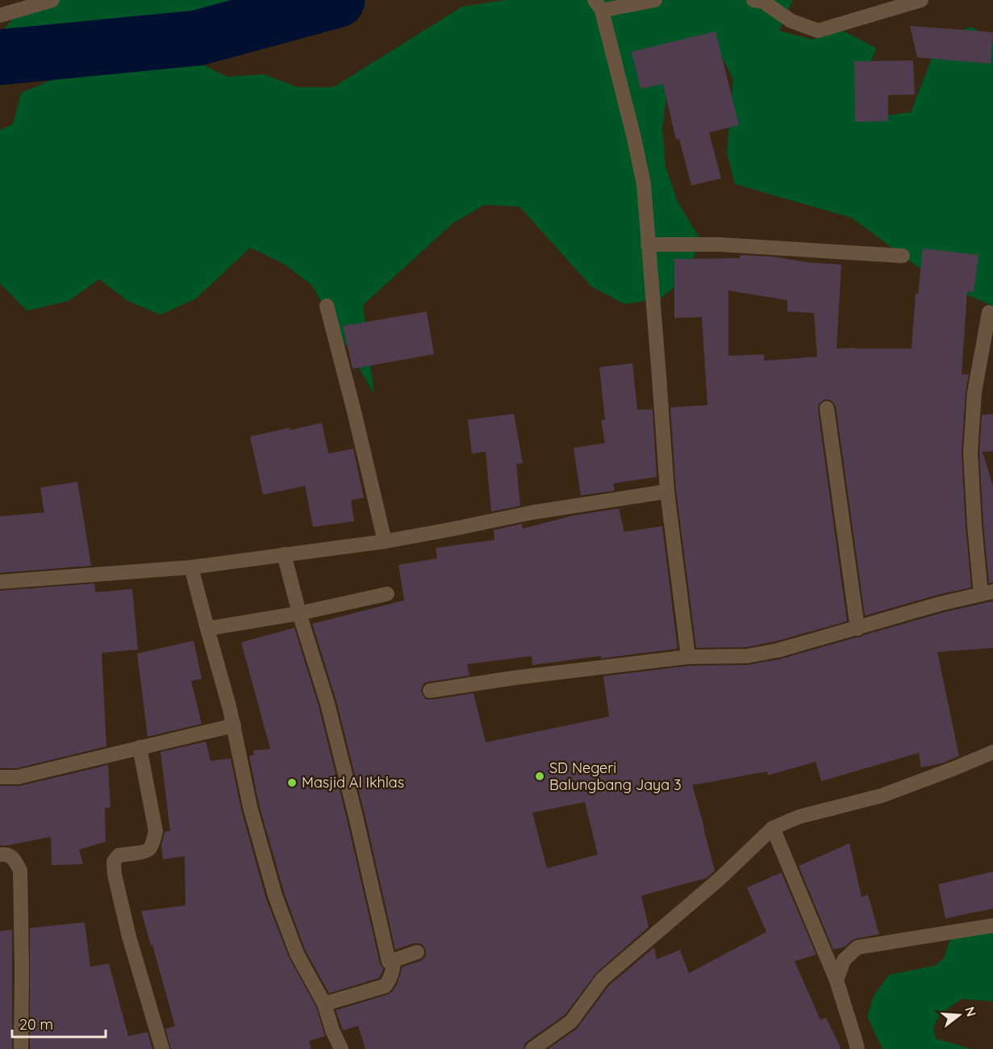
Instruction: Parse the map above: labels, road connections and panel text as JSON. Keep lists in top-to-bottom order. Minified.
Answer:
{"places":["SD Negeri Balungbang Jaya 3","Masjid Al Ikhlas"],"scale_bar":"20 m","north":"right"}
